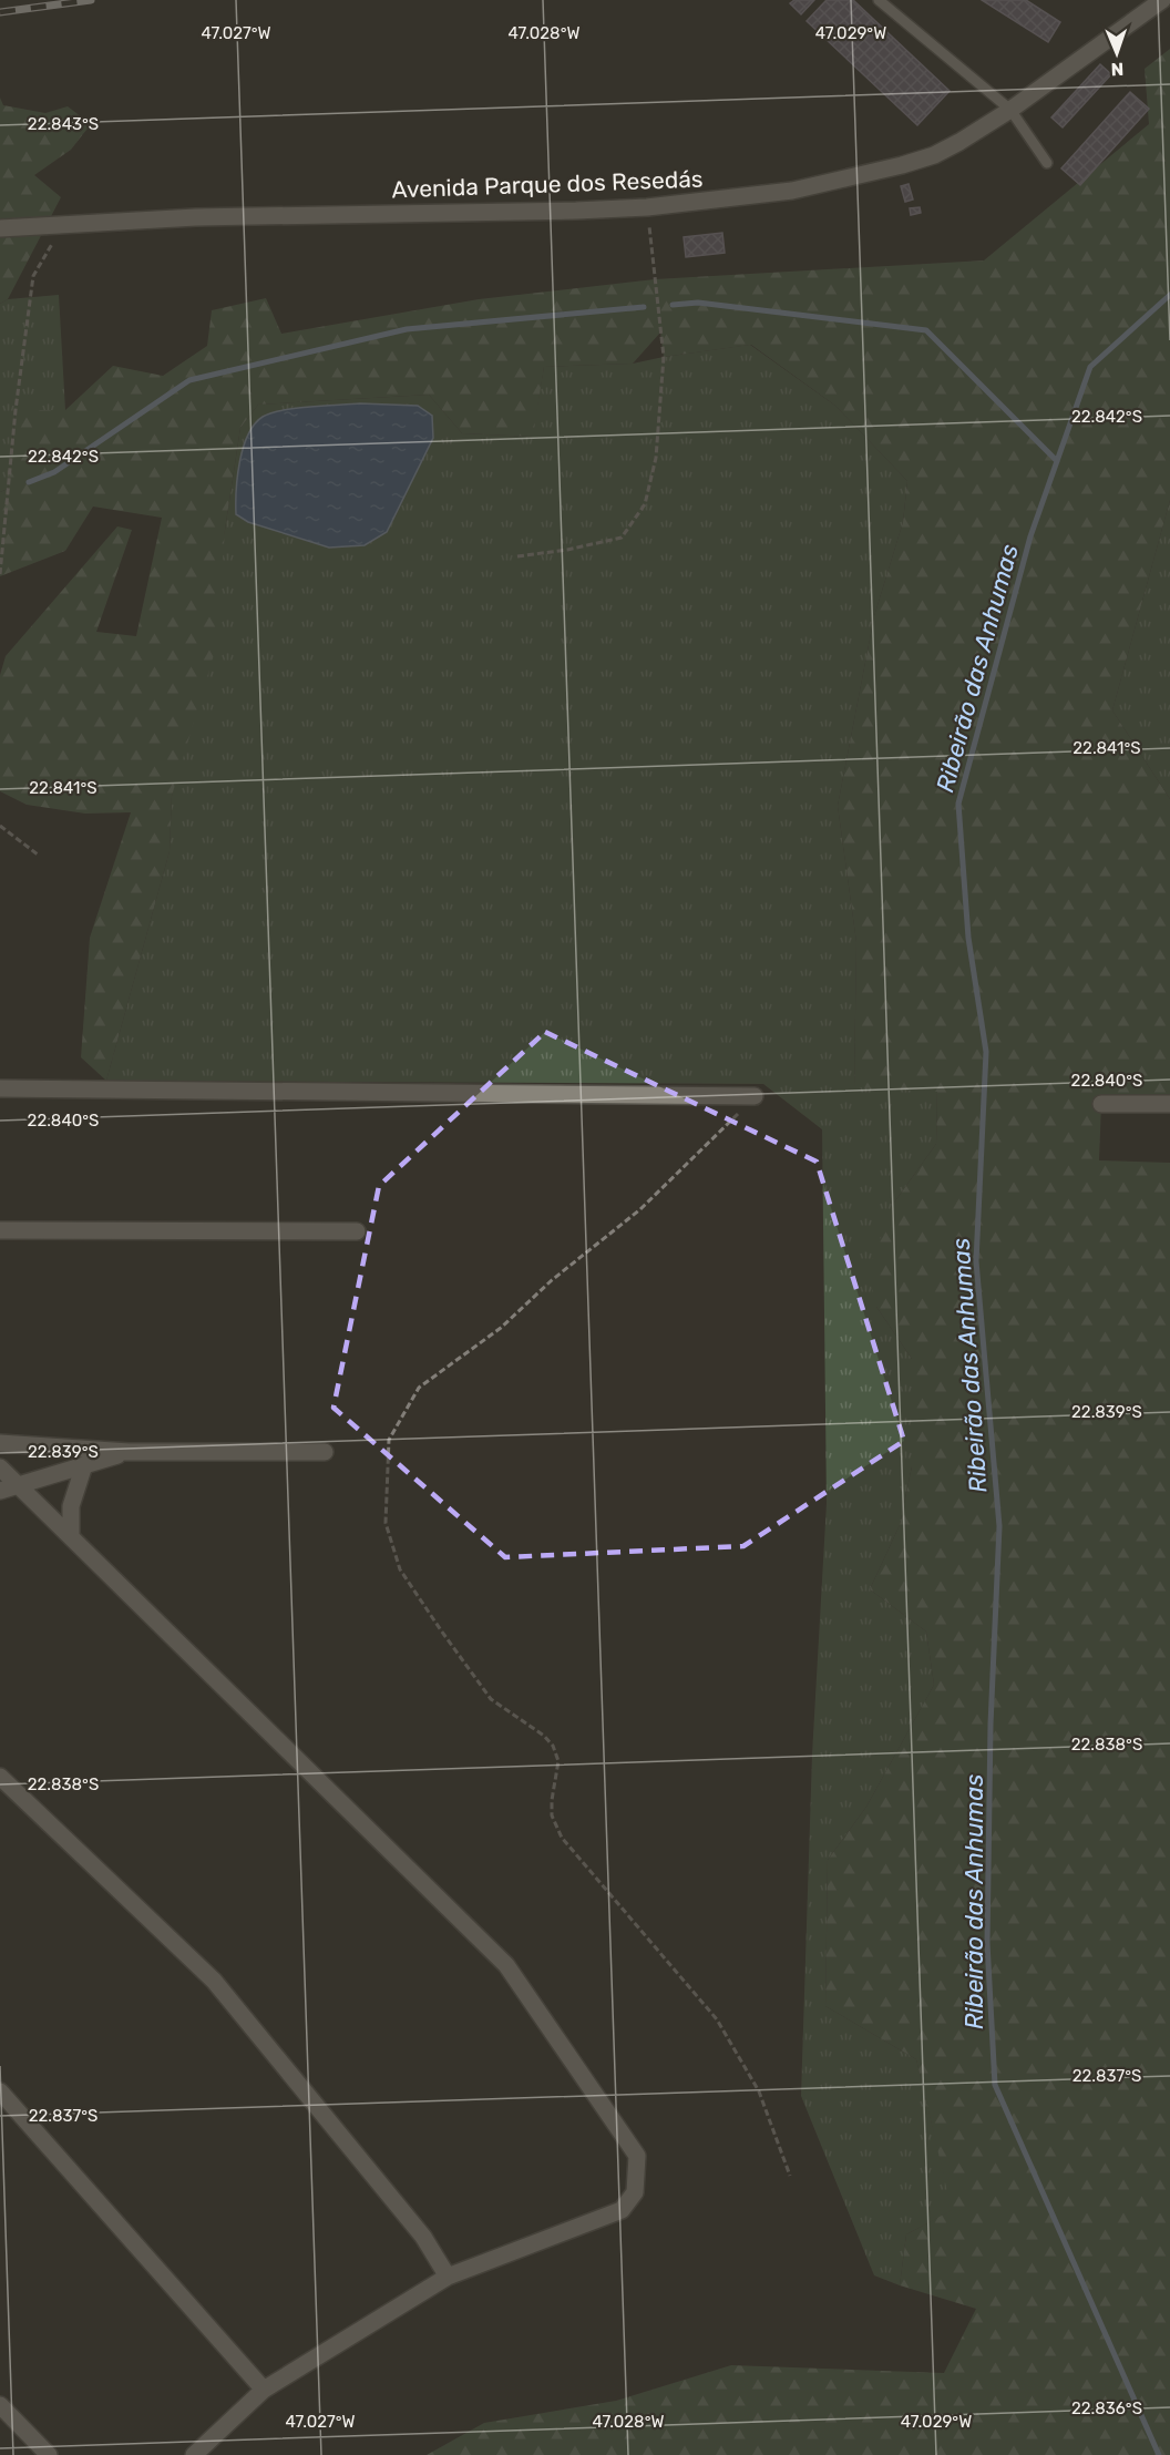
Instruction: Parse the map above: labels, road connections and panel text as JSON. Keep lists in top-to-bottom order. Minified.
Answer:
{"streets":{"street":["Avenida Parque dos Resedás"]},"water":["Ribeirão das Anhumas"],"north":"bottom","coordinates":["47.027°W","47.028°W","47.029°W","22.843°S","22.842°S","22.841°S","22.840°S","22.839°S","22.838°S","22.837°S","22.836°S"]}
